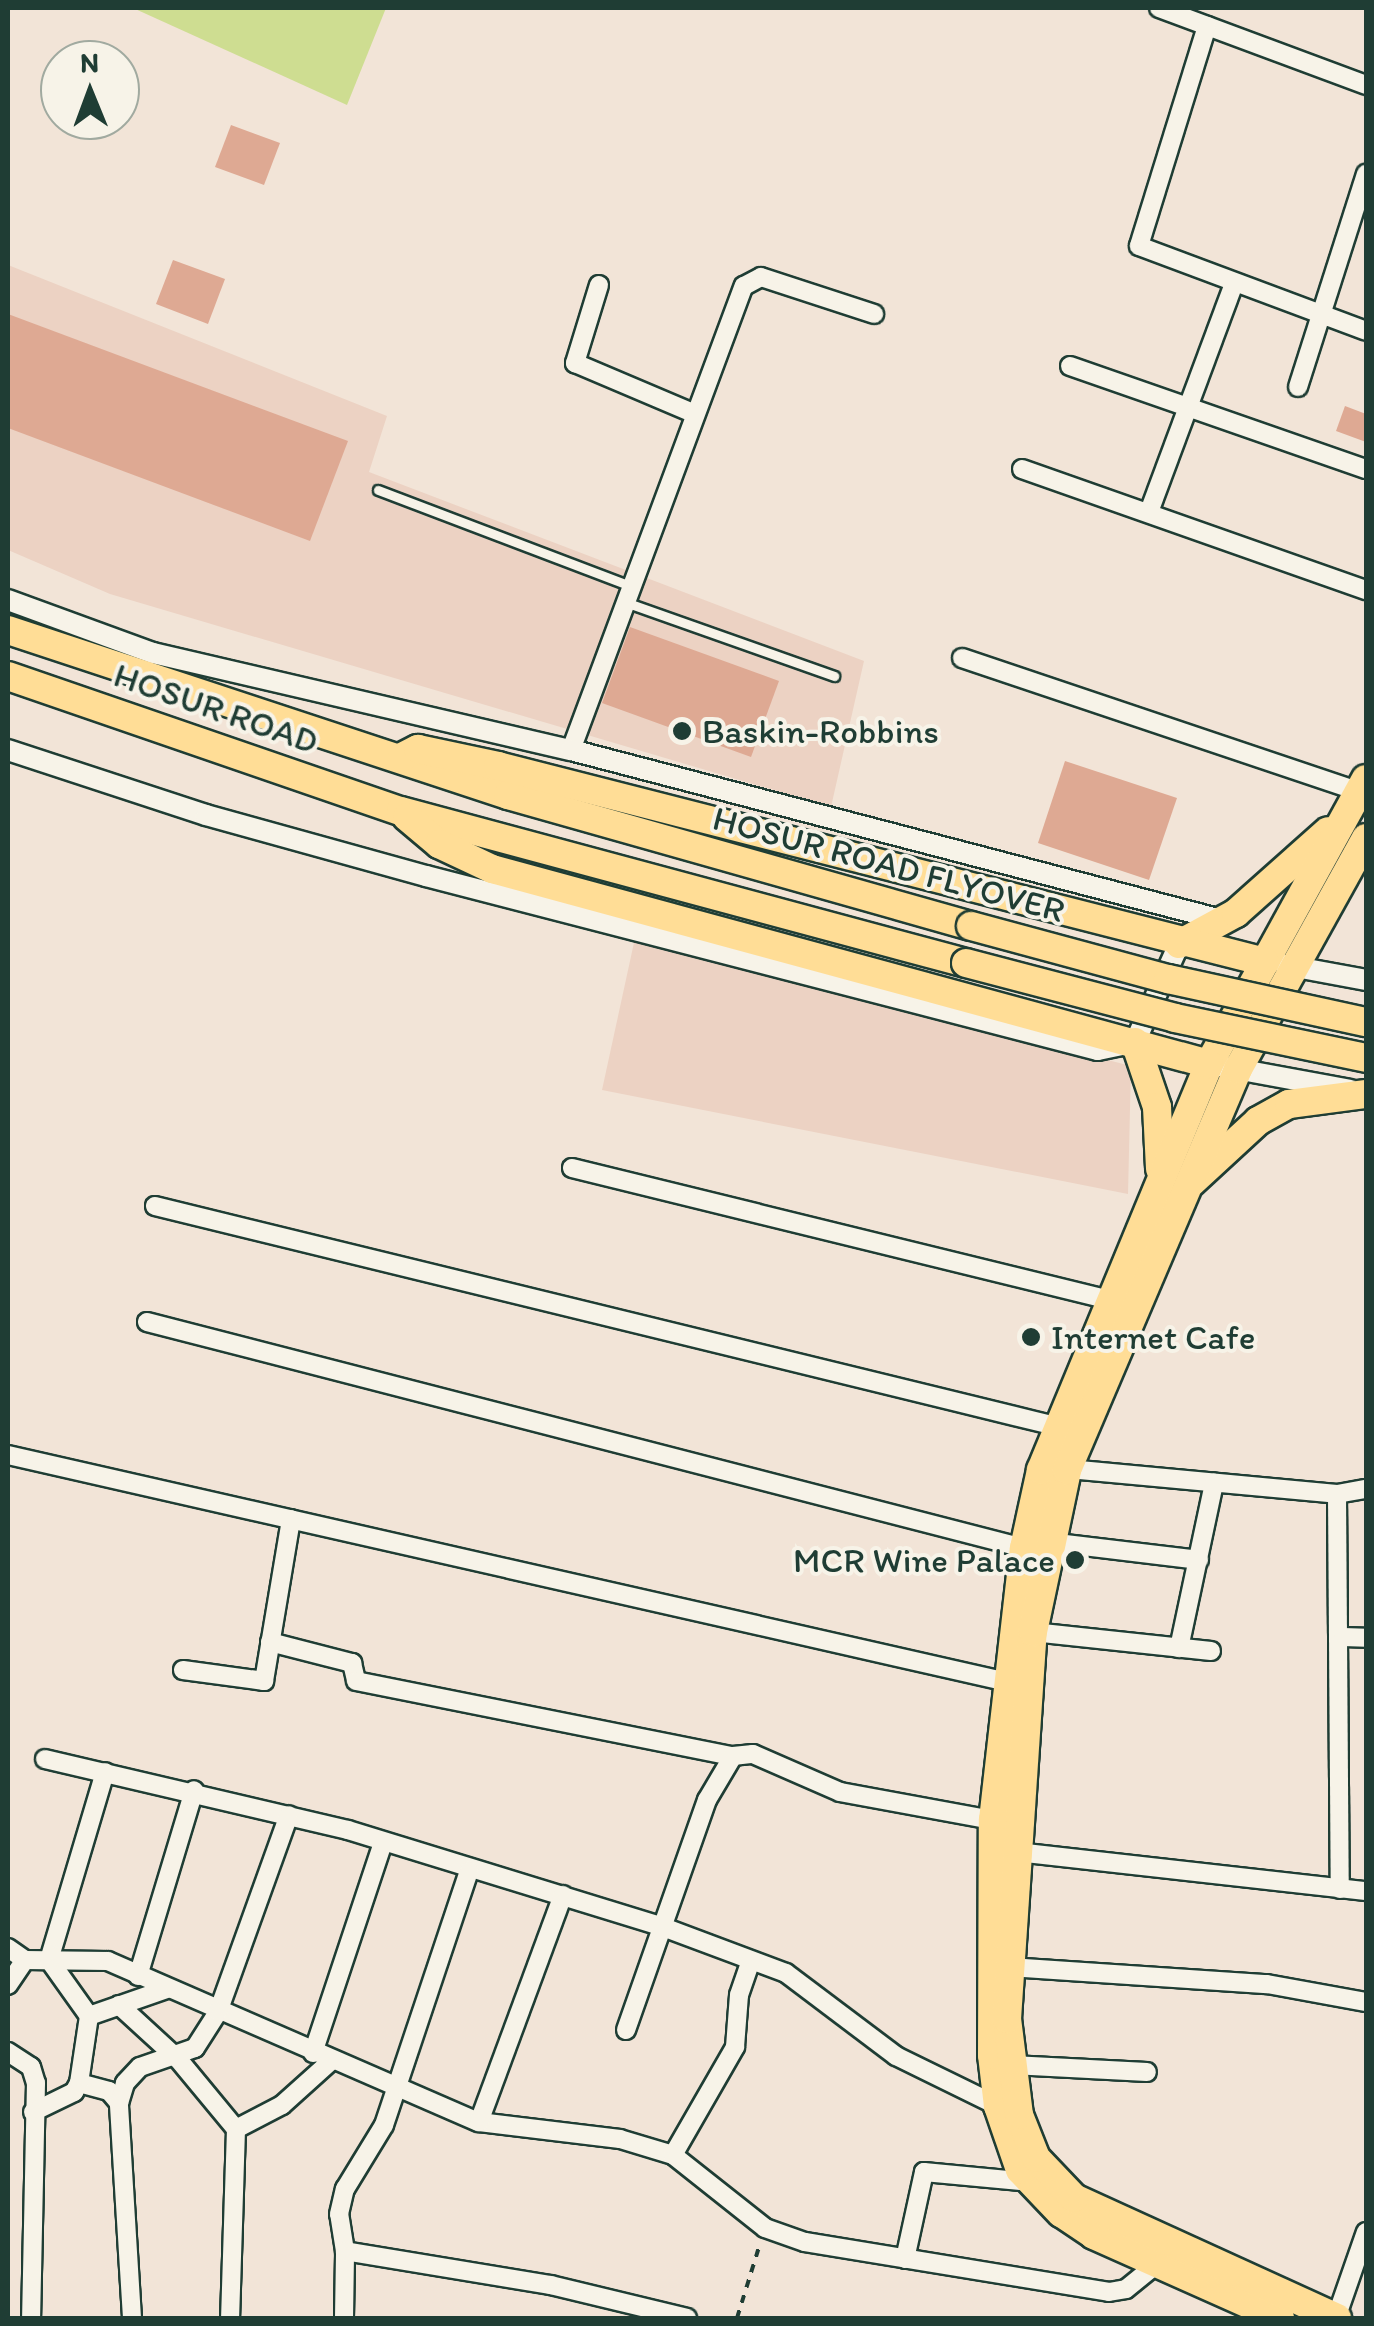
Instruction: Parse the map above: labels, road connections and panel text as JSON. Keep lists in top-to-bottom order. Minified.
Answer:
{"streets":{"main road":["HOSUR ROAD","HOSUR ROAD FLYOVER"]},"crossings":[["HOSUR ROAD","HOSUR ROAD FLYOVER"]],"places":["Baskin-Robbins","Internet Cafe","MCR Wine Palace"],"north":"top"}
